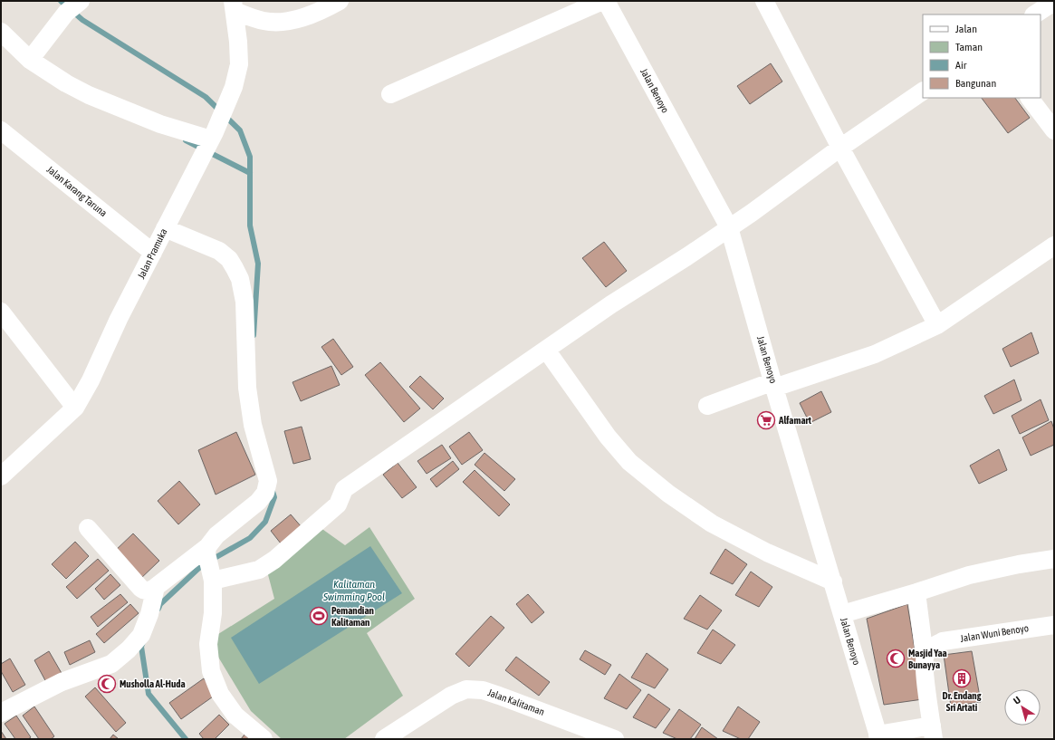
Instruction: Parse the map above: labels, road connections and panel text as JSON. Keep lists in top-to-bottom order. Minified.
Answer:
{"streets":{"street":["Jalan Benoyo","Jalan Karang Taruna","Jalan Pramuka","Jalan Wuni Benoyo","Jalan Kalitaman"]},"crossings":[["Jalan Karang Taruna","Jalan Pramuka"]],"water":["Kalitaman Swimming Pool"],"places":{"supermarket":["Alfamart"],"sports":["Pemandian Kalitaman"],"mosque":["Masjid Yaa Bunayya","Musholla Al-Huda"],"building":["Dr. Endang Sri Artati"]},"legend":["Jalan","Taman","Air","Bangunan"],"north":"top left"}
